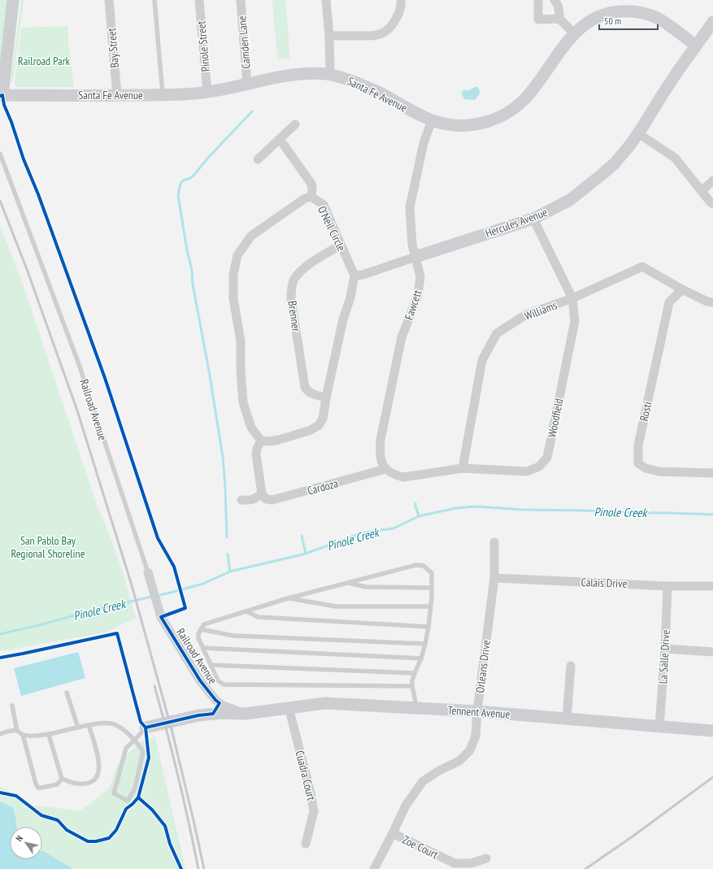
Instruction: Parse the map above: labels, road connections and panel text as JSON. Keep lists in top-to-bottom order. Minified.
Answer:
{"streets":{"street":["Camden Lane","Pinole Street","Bay Street","Santa Fe Avenue","Hercules Avenue","O'Neil Circle","Fawcett","Williams","Brenner","Railroad Avenue","Rosti","Woodfield","Cardoza","Calais Drive","La Salle Drive","Orleans Drive","Tennent Avenue","Cuadra Court","Zoe Court"]},"crossings":[["Camden Lane","Santa Fe Avenue"],["Pinole Street","Santa Fe Avenue"],["Bay Street","Santa Fe Avenue"],["Santa Fe Avenue","Hercules Avenue"],["Santa Fe Avenue","Fawcett"],["Hercules Avenue","O'Neil Circle"],["Hercules Avenue","Fawcett"],["Hercules Avenue","Woodfield"],["O'Neil Circle","Brenner"],["Fawcett","Woodfield"],["Fawcett","Cardoza"],["Williams","Rosti"],["Williams","Woodfield"],["Railroad Avenue","Tennent Avenue"],["Woodfield","Cardoza"],["Calais Drive","La Salle Drive"],["Calais Drive","Orleans Drive"],["La Salle Drive","Tennent Avenue"],["Orleans Drive","Tennent Avenue"],["Orleans Drive","Zoe Court"],["Tennent Avenue","Cuadra Court"]],"water":["Pinole Creek"],"parks":["Railroad Park","San Pablo Bay Regional Shoreline"],"scale_bar":"50 m","north":"top left"}
